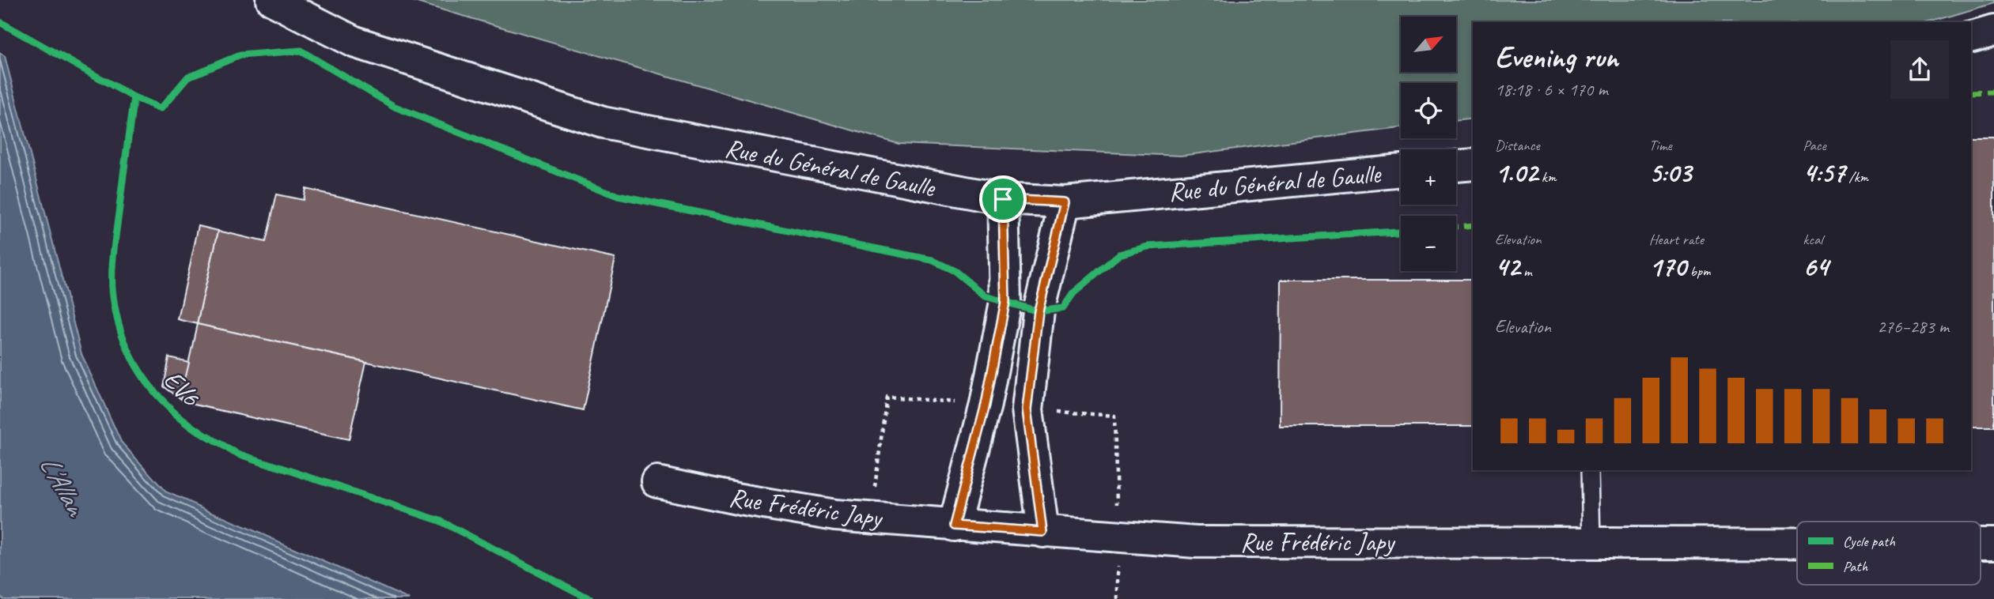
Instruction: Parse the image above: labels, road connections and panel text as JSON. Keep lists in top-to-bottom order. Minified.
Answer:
{"streets":{"street":["Rue du Général de Gaulle","Rue Frédéric Japy"],"cycle path":["EV6"]},"water":["L'Allan"],"legend":["Cycle path","Path"],"north":"top right","page":{"map_buttons":["+","−"],"heading":["Evening run","18:18 · 6 × 170 m"],"stats":[["Distance","1.02 km"],["Time","5:03"],["Pace","4:57 /km"],["Elevation","42 m"],["Heart rate","170 bpm"],["kcal","64"]],"chart":["Elevation","276–283 m"]}}
